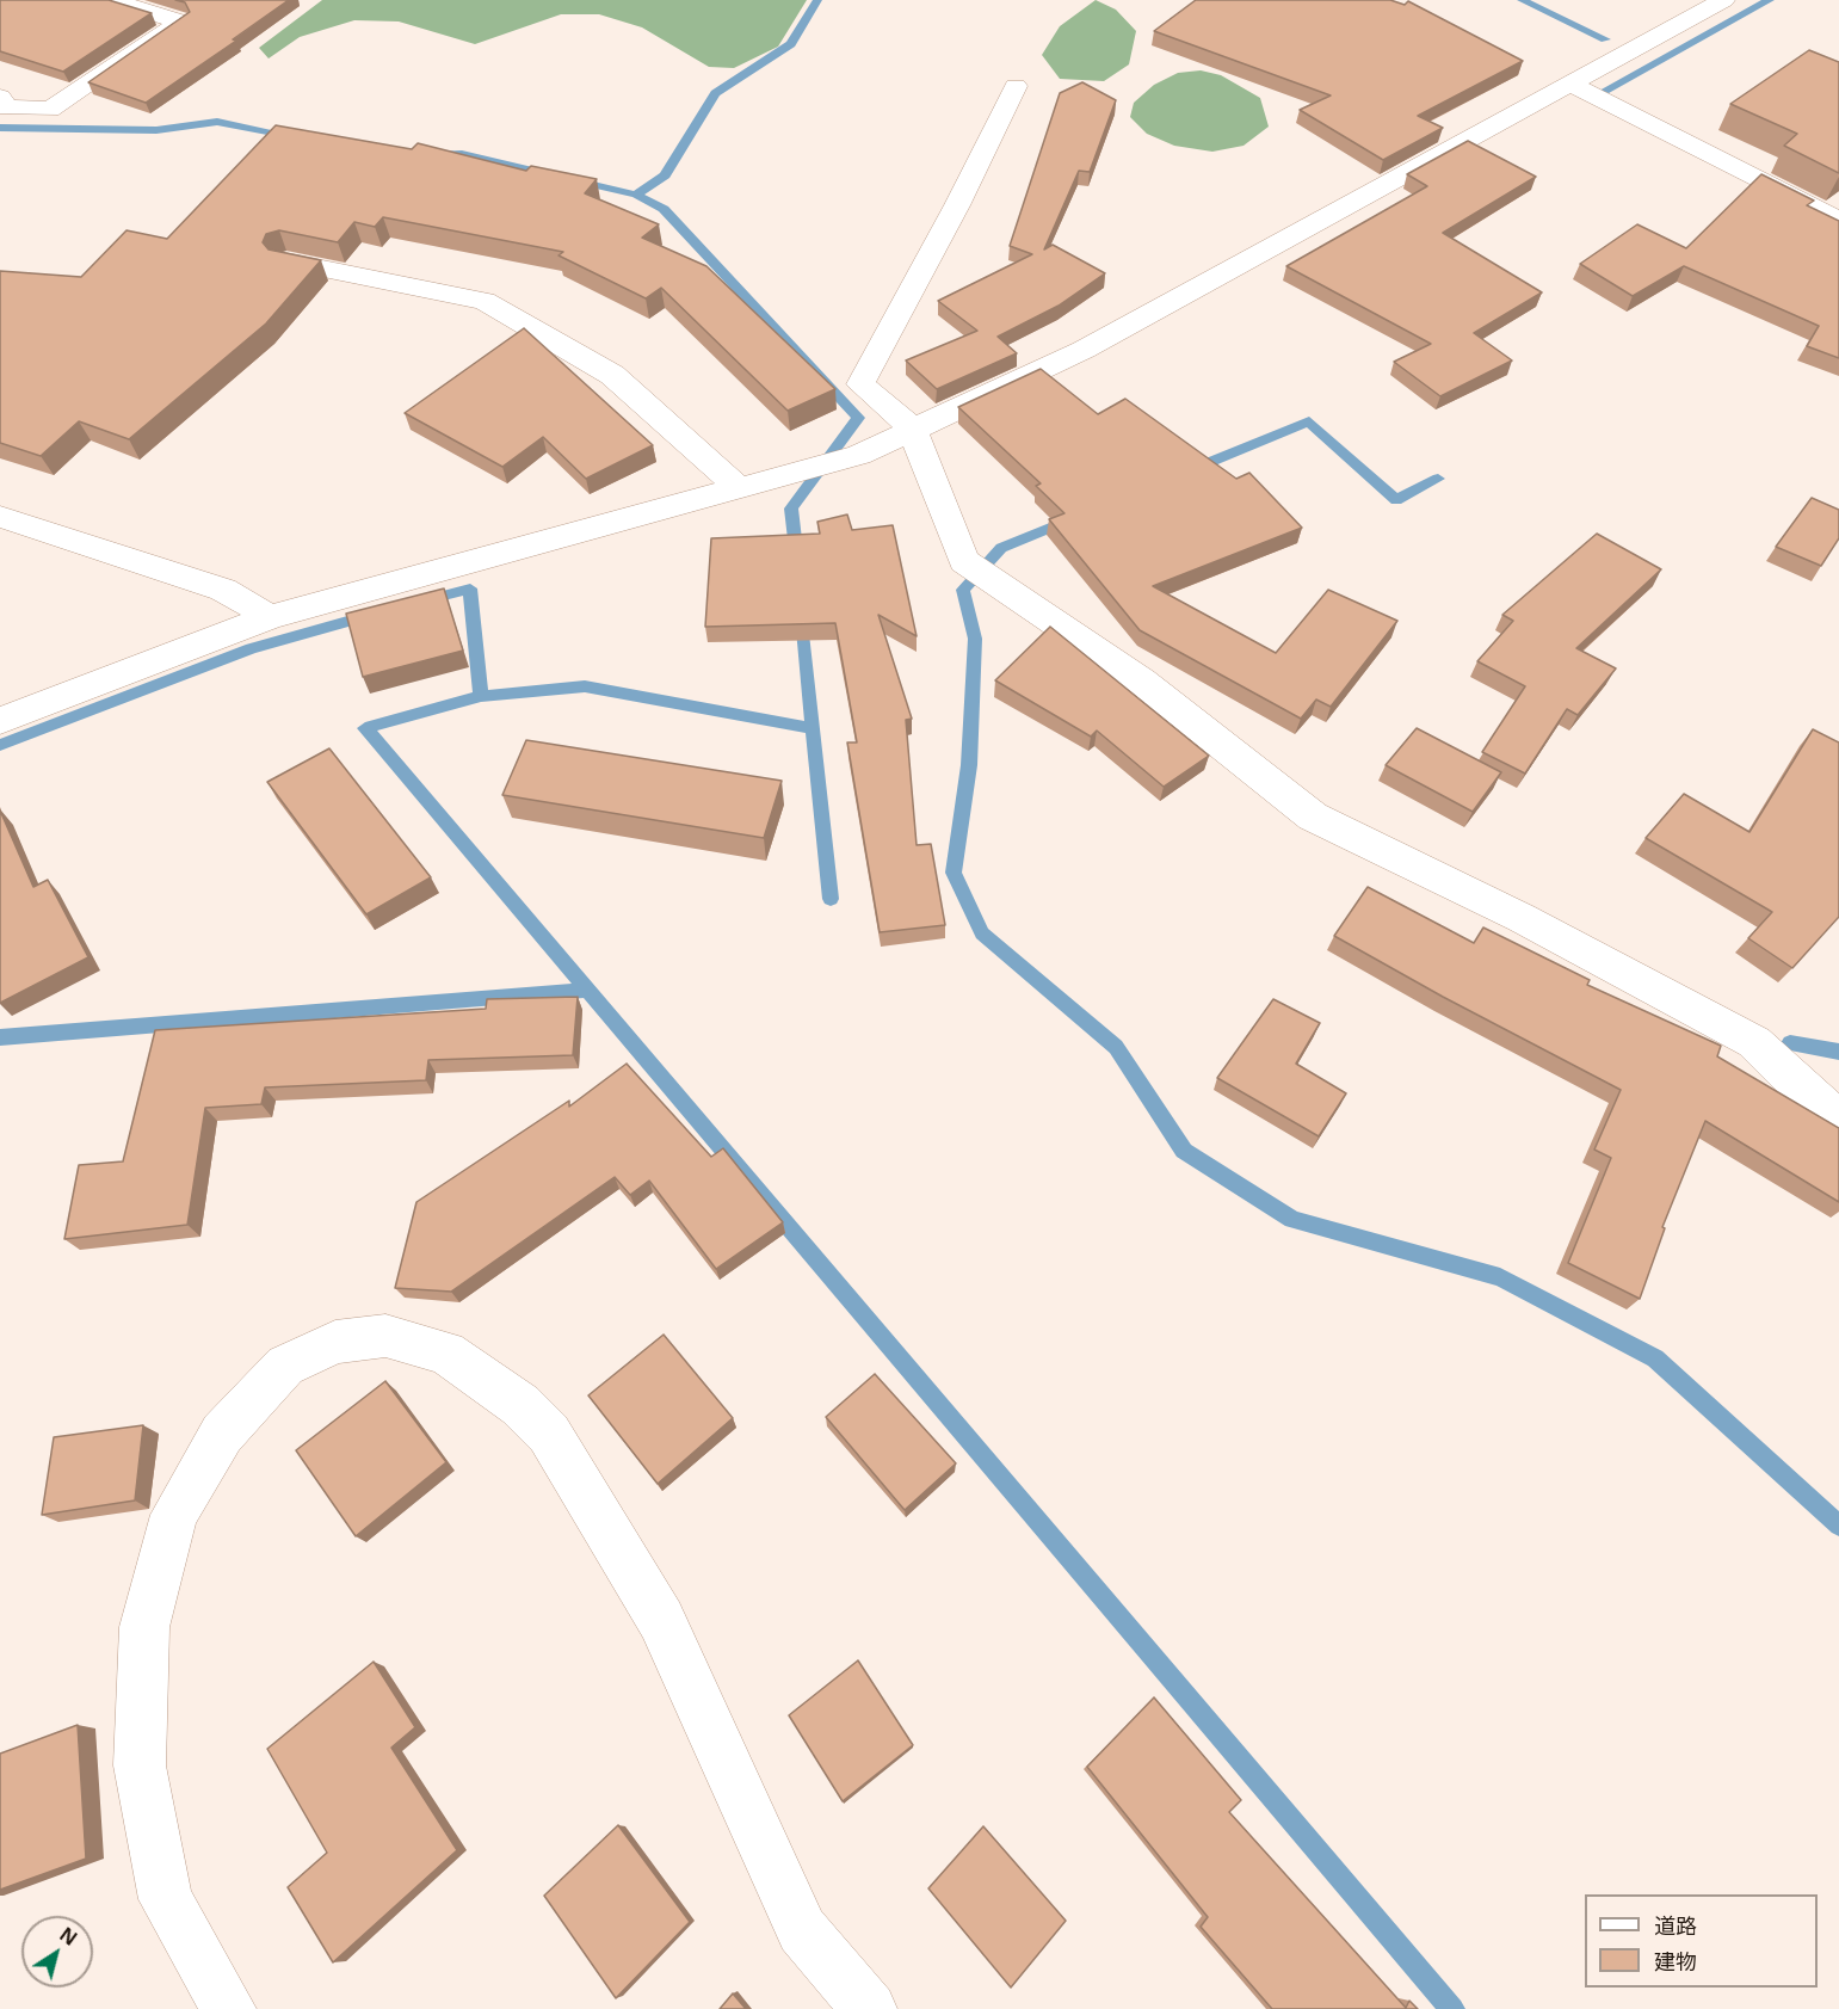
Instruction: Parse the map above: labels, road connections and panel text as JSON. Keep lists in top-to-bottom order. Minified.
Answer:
{"legend":["道路","建物"],"north":"top right"}
